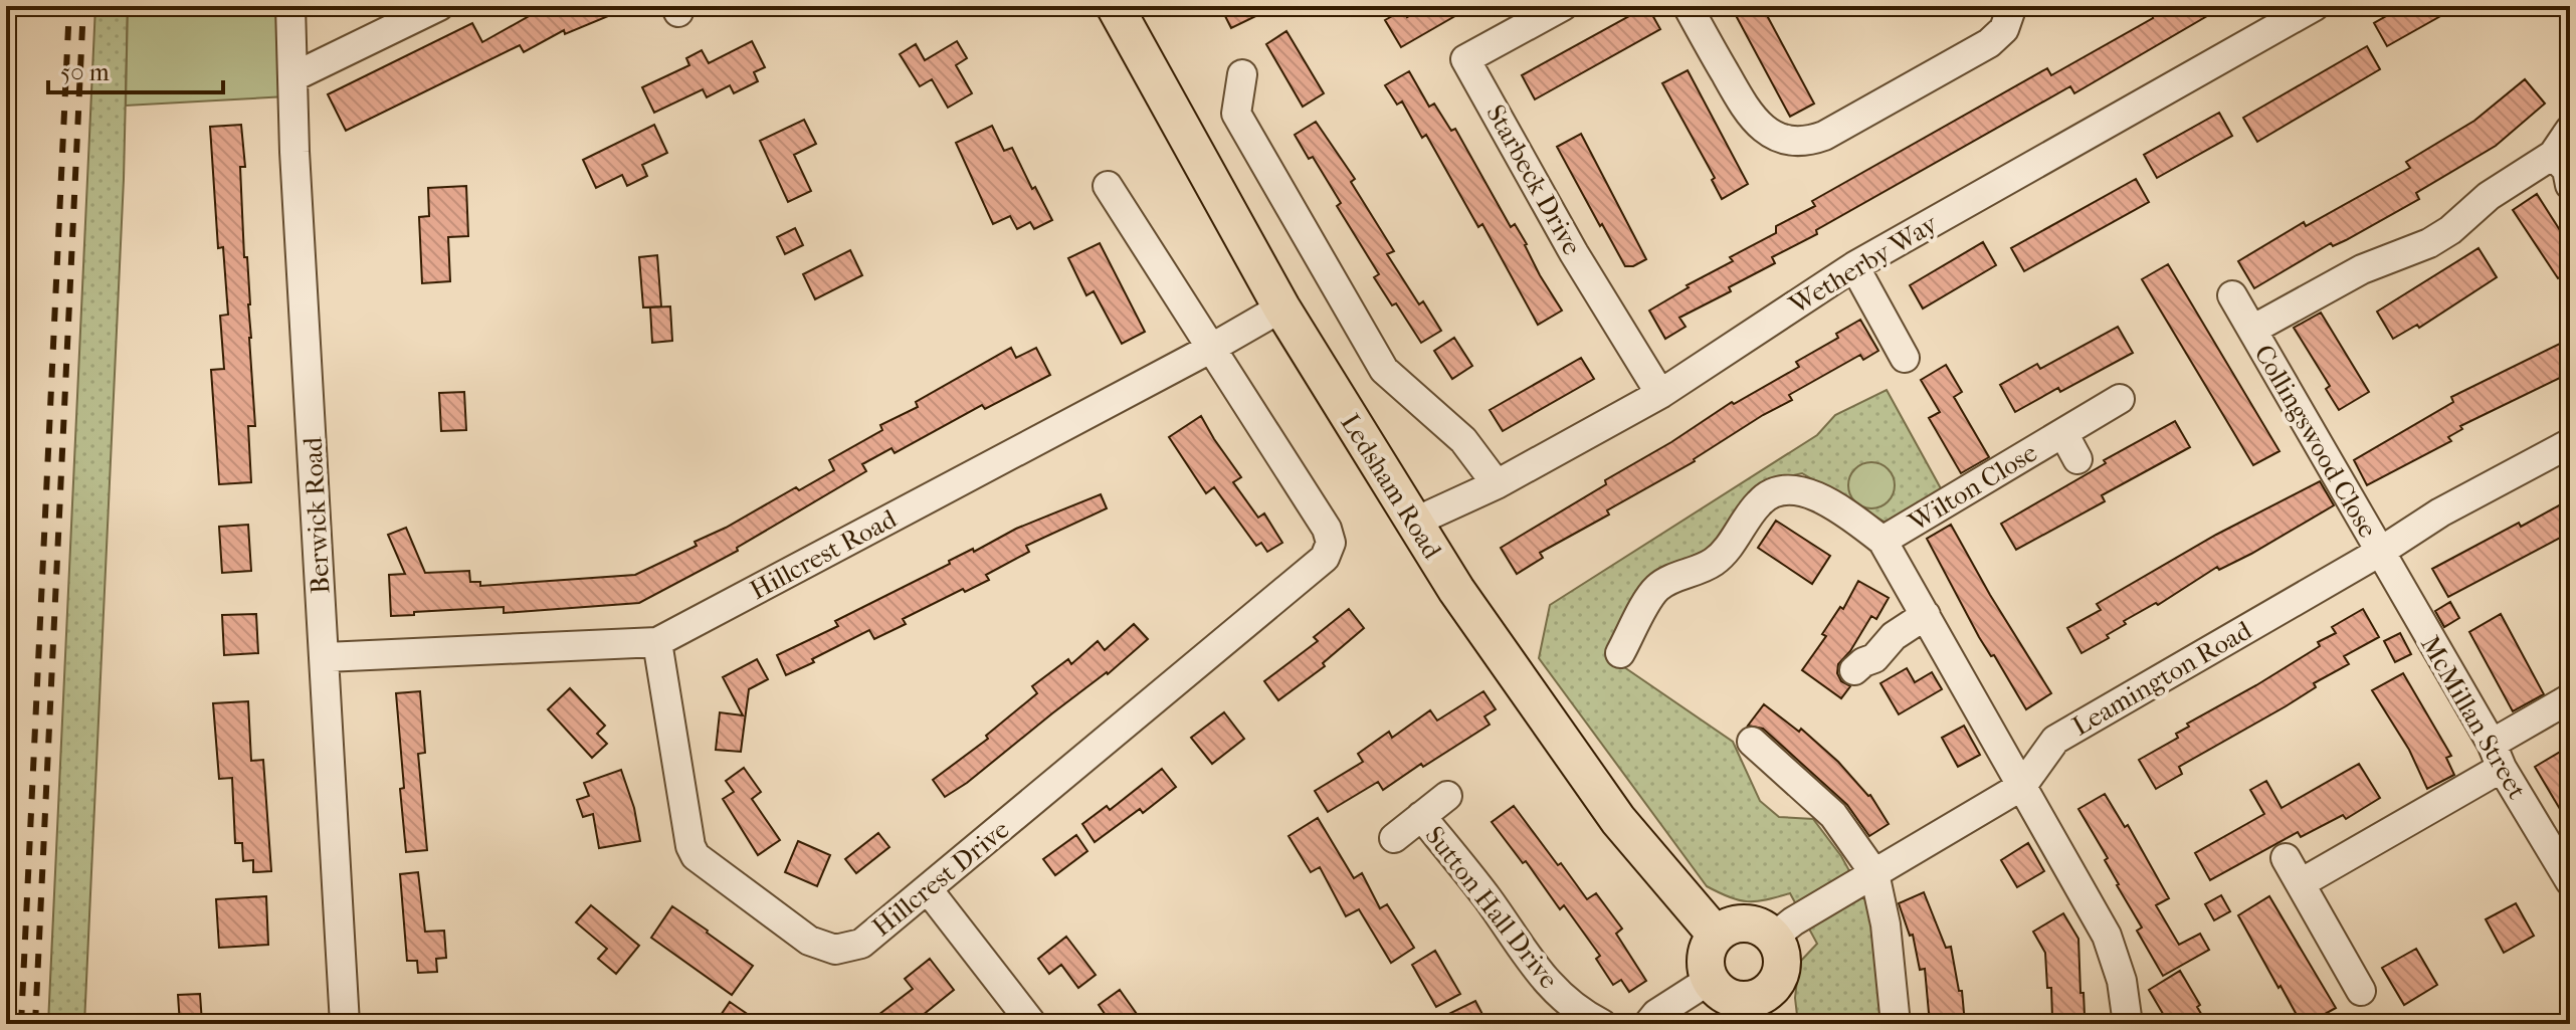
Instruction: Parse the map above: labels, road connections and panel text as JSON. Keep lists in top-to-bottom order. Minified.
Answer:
{"streets":{"main road":["Ledsham Road"],"street":["Starbeck Drive","Wetherby Way","Collingswood Close","Wilton Close","Berwick Road","Hillcrest Road","Leamington Road","McMillan Street","Hillcrest Drive","Sutton Hall Drive"]},"crossings":[["Starbeck Drive","Wetherby Way"],["Wetherby Way","Ledsham Road"],["Collingswood Close","Leamington Road"],["Collingswood Close","McMillan Street"],["Ledsham Road","Hillcrest Road"],["Ledsham Road","Leamington Road"],["Wilton Close","Leamington Road"],["Berwick Road","Hillcrest Road"],["Hillcrest Road","Hillcrest Drive"],["Leamington Road","McMillan Street"]],"scale_bar":"50 m"}
